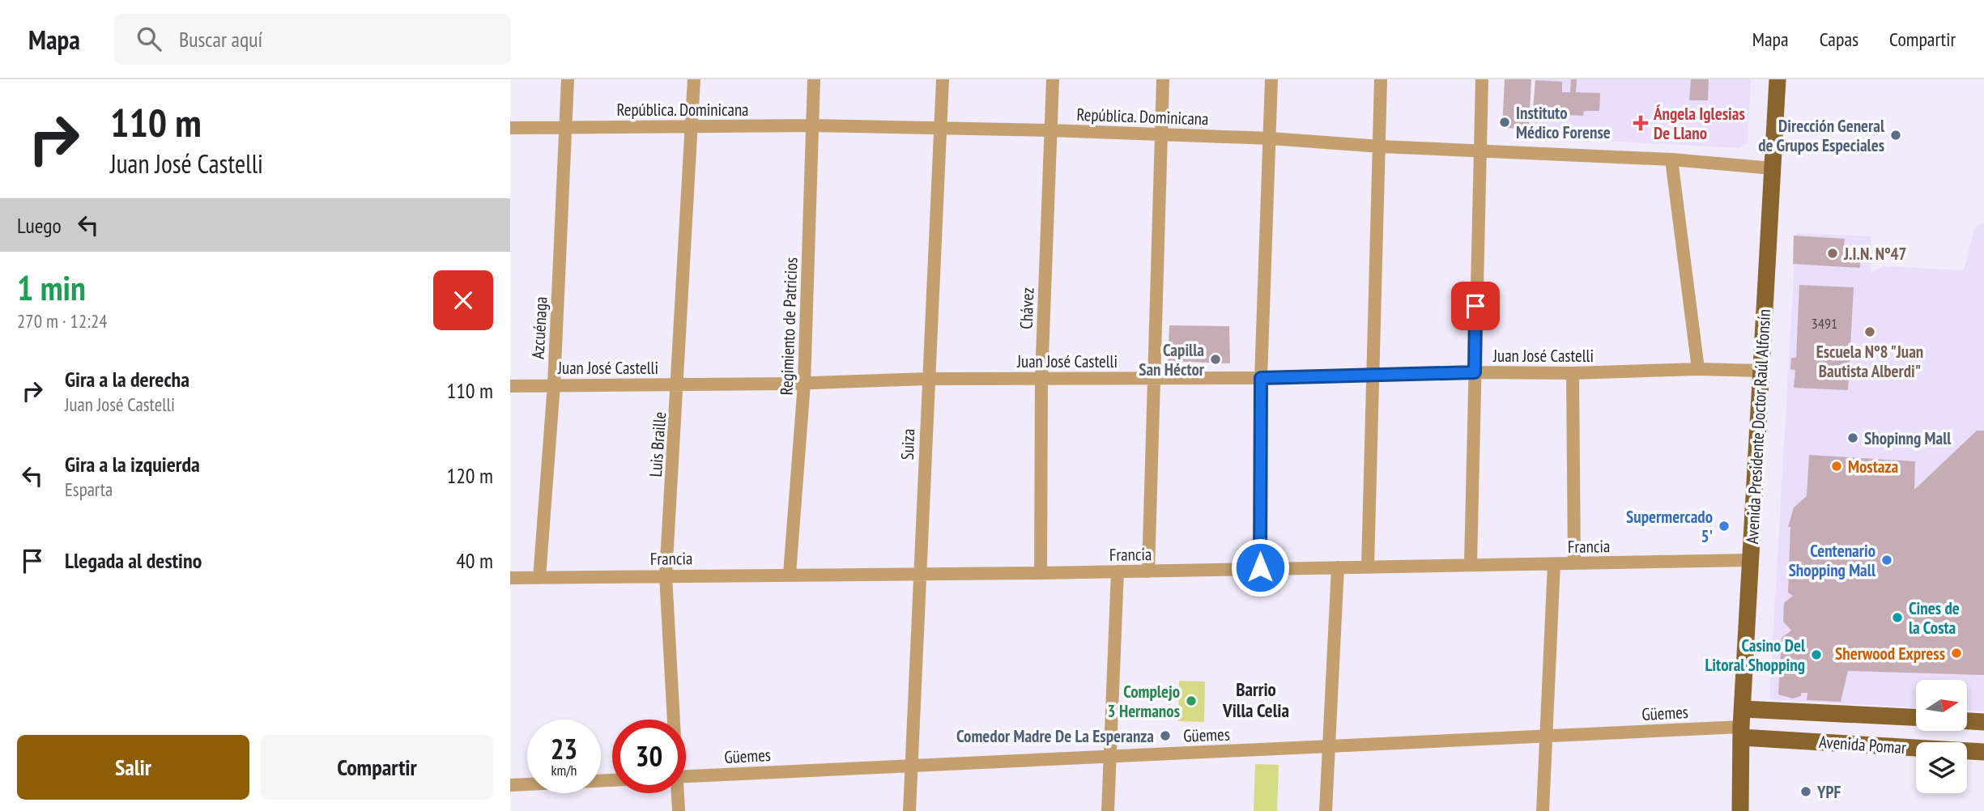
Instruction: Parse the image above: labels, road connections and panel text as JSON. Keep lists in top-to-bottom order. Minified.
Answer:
{"streets":{"main road":["Avenida Presidente Doctor Raúl Alfonsín","Avenida Pomar"],"street":["República. Dominicana","Chávez","Regimiento de Patricios","Azcuénaga","Juan José Castelli","Luis Braille","Suiza","Francia","Güemes"]},"crossings":[["República. Dominicana","Chávez"],["República. Dominicana","Regimiento de Patricios"],["República. Dominicana","Azcuénaga"],["República. Dominicana","Avenida Presidente Doctor Raúl Alfonsín"],["República. Dominicana","Luis Braille"],["República. Dominicana","Suiza"],["Chávez","Juan José Castelli"],["Chávez","Francia"],["Regimiento de Patricios","Juan José Castelli"],["Regimiento de Patricios","Francia"],["Azcuénaga","Juan José Castelli"],["Azcuénaga","Francia"],["Juan José Castelli","Avenida Presidente Doctor Raúl Alfonsín"],["Juan José Castelli","Luis Braille"],["Juan José Castelli","Suiza"],["Avenida Presidente Doctor Raúl Alfonsín","Francia"],["Avenida Presidente Doctor Raúl Alfonsín","Güemes"],["Avenida Presidente Doctor Raúl Alfonsín","Avenida Pomar"],["Luis Braille","Francia"],["Suiza","Francia"],["Suiza","Güemes"],["Güemes","Avenida Pomar"]],"districts":["Barrio Villa Celia"],"places":{"other":["Instituto Médico Forense","Dirección General de Grupos Especiales","J.I.N. Nº47","Escuela Nº8 \"Juan Bautista Alberdi\"","Capilla San Héctor","Shopinng Mall","Mostaza","Supermercado 5'","Centenario Shopping Mall","Cines de la Costa","Sherwood Express","Casino Del Litoral Shopping","Complejo 3 Hermanos","Comedor Madre De La Esperanza","YPF"],"health":["Ángela Iglesias De Llano"]},"house_numbers":["3491"],"north":"right","page":{"header":"Mapa","search":"Buscar aquí","nav":["Mapa","Capas","Compartir"],"turn":["110 m","Juan José Castelli"],"then":"Luego","heading":["1 min","270 m · 12:24"],"list":[{"name":"Gira a la derecha","note":"Juan José Castelli","value":"110 m"},{"name":"Gira a la izquierda","note":"Esparta","value":"120 m"},{"name":"Llegada al destino","value":"40 m"}],"speed":"23 km/h","limit":"30","buttons":["Salir","Compartir"]}}
